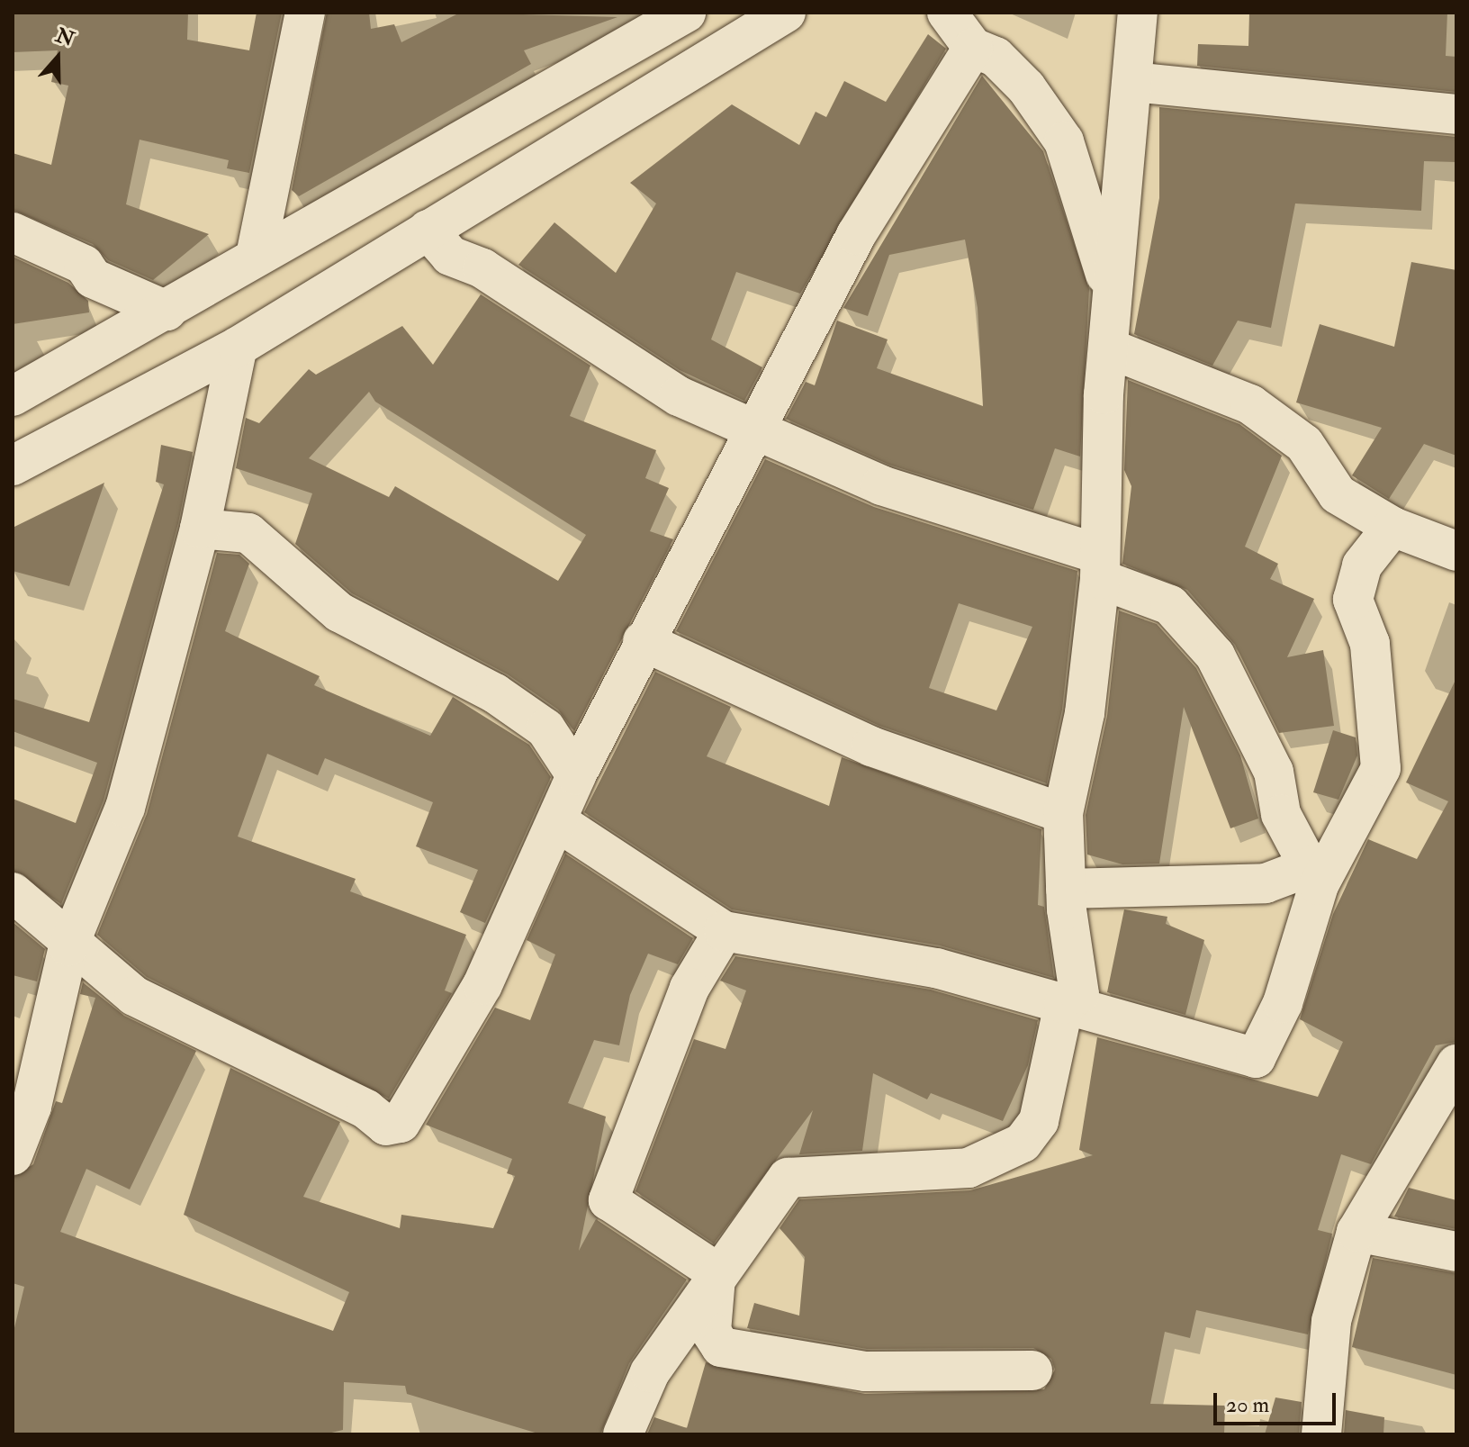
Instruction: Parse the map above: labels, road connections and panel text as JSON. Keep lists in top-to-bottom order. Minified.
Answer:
{"scale_bar":"20 m","north":"top"}
